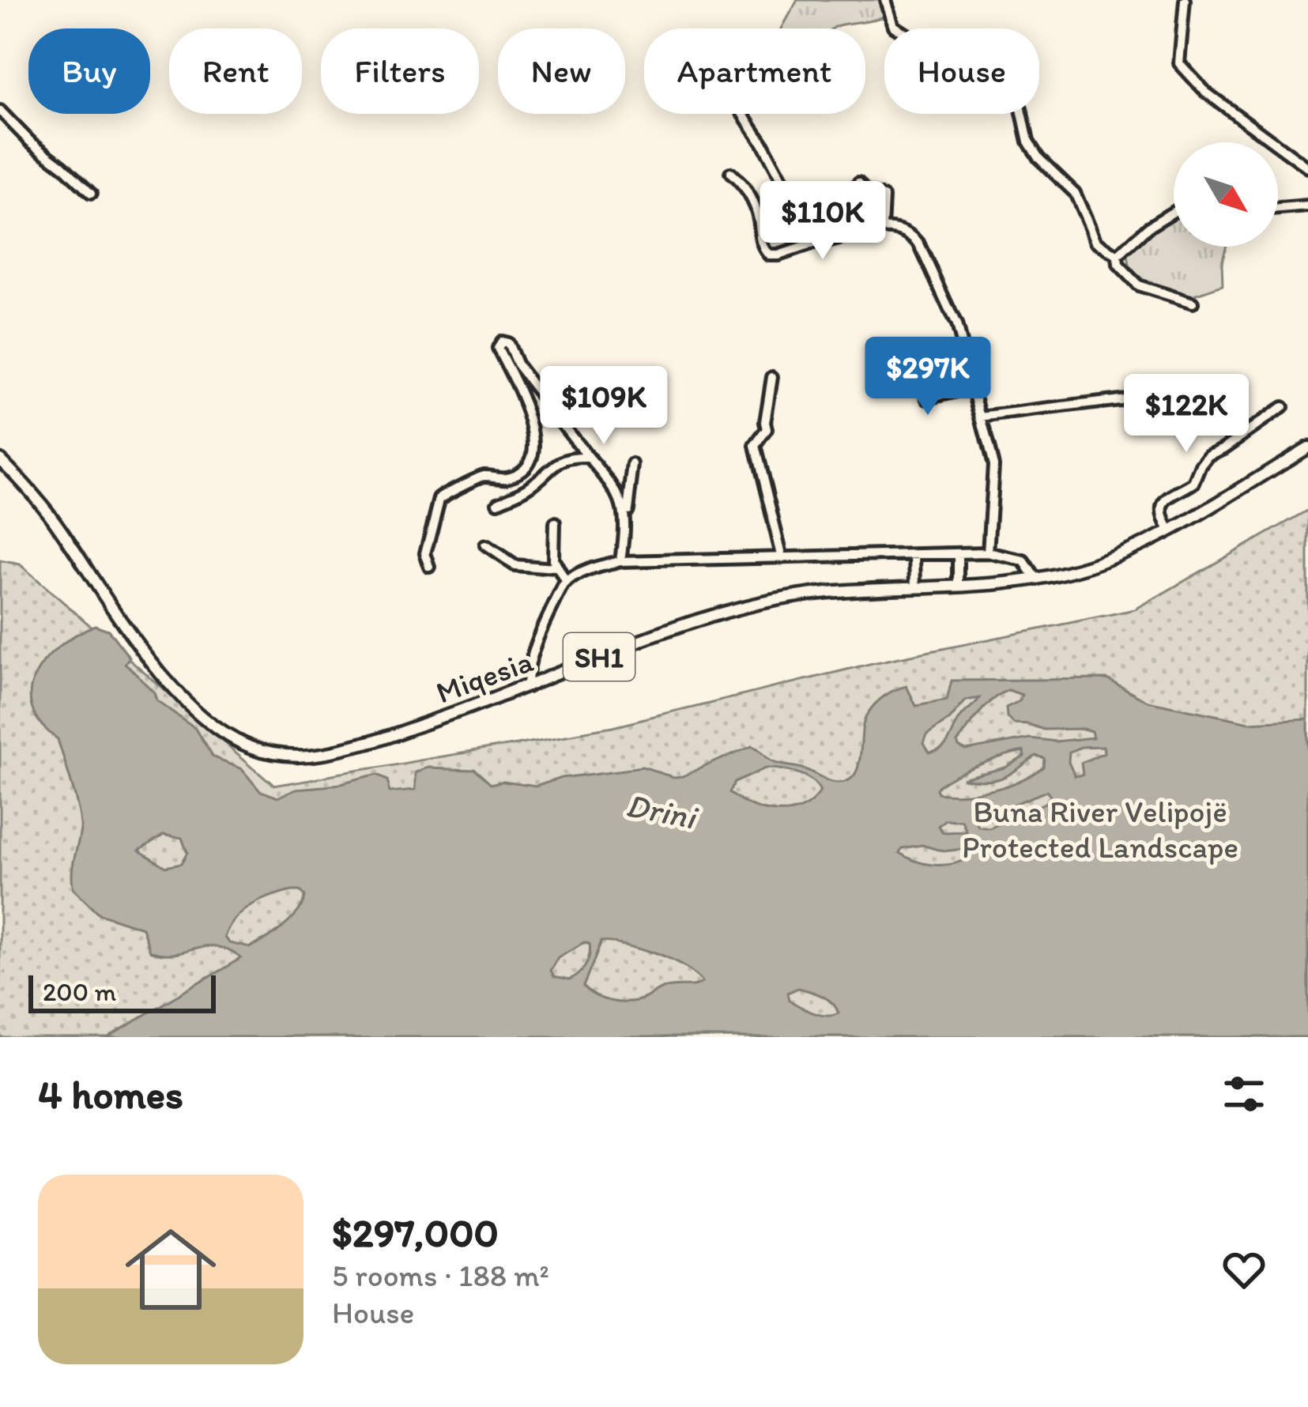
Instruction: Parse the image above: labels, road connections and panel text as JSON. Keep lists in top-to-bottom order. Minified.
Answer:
{"streets":{"main road":["SH1","Miqesia"]},"water":["Drini"],"parks":["Buna River Velipojë Protected Landscape"],"scale_bar":"200 m","north":"bottom right","page":{"chip":["Buy","Rent","Filters","New","Apartment","House"],"price":["$110K","$297K","$109K","$122K"],"scale":"200 m","heading":"4 homes","list":[{"name":"$297,000","note":"5 rooms · 188 m² · House"}]}}
